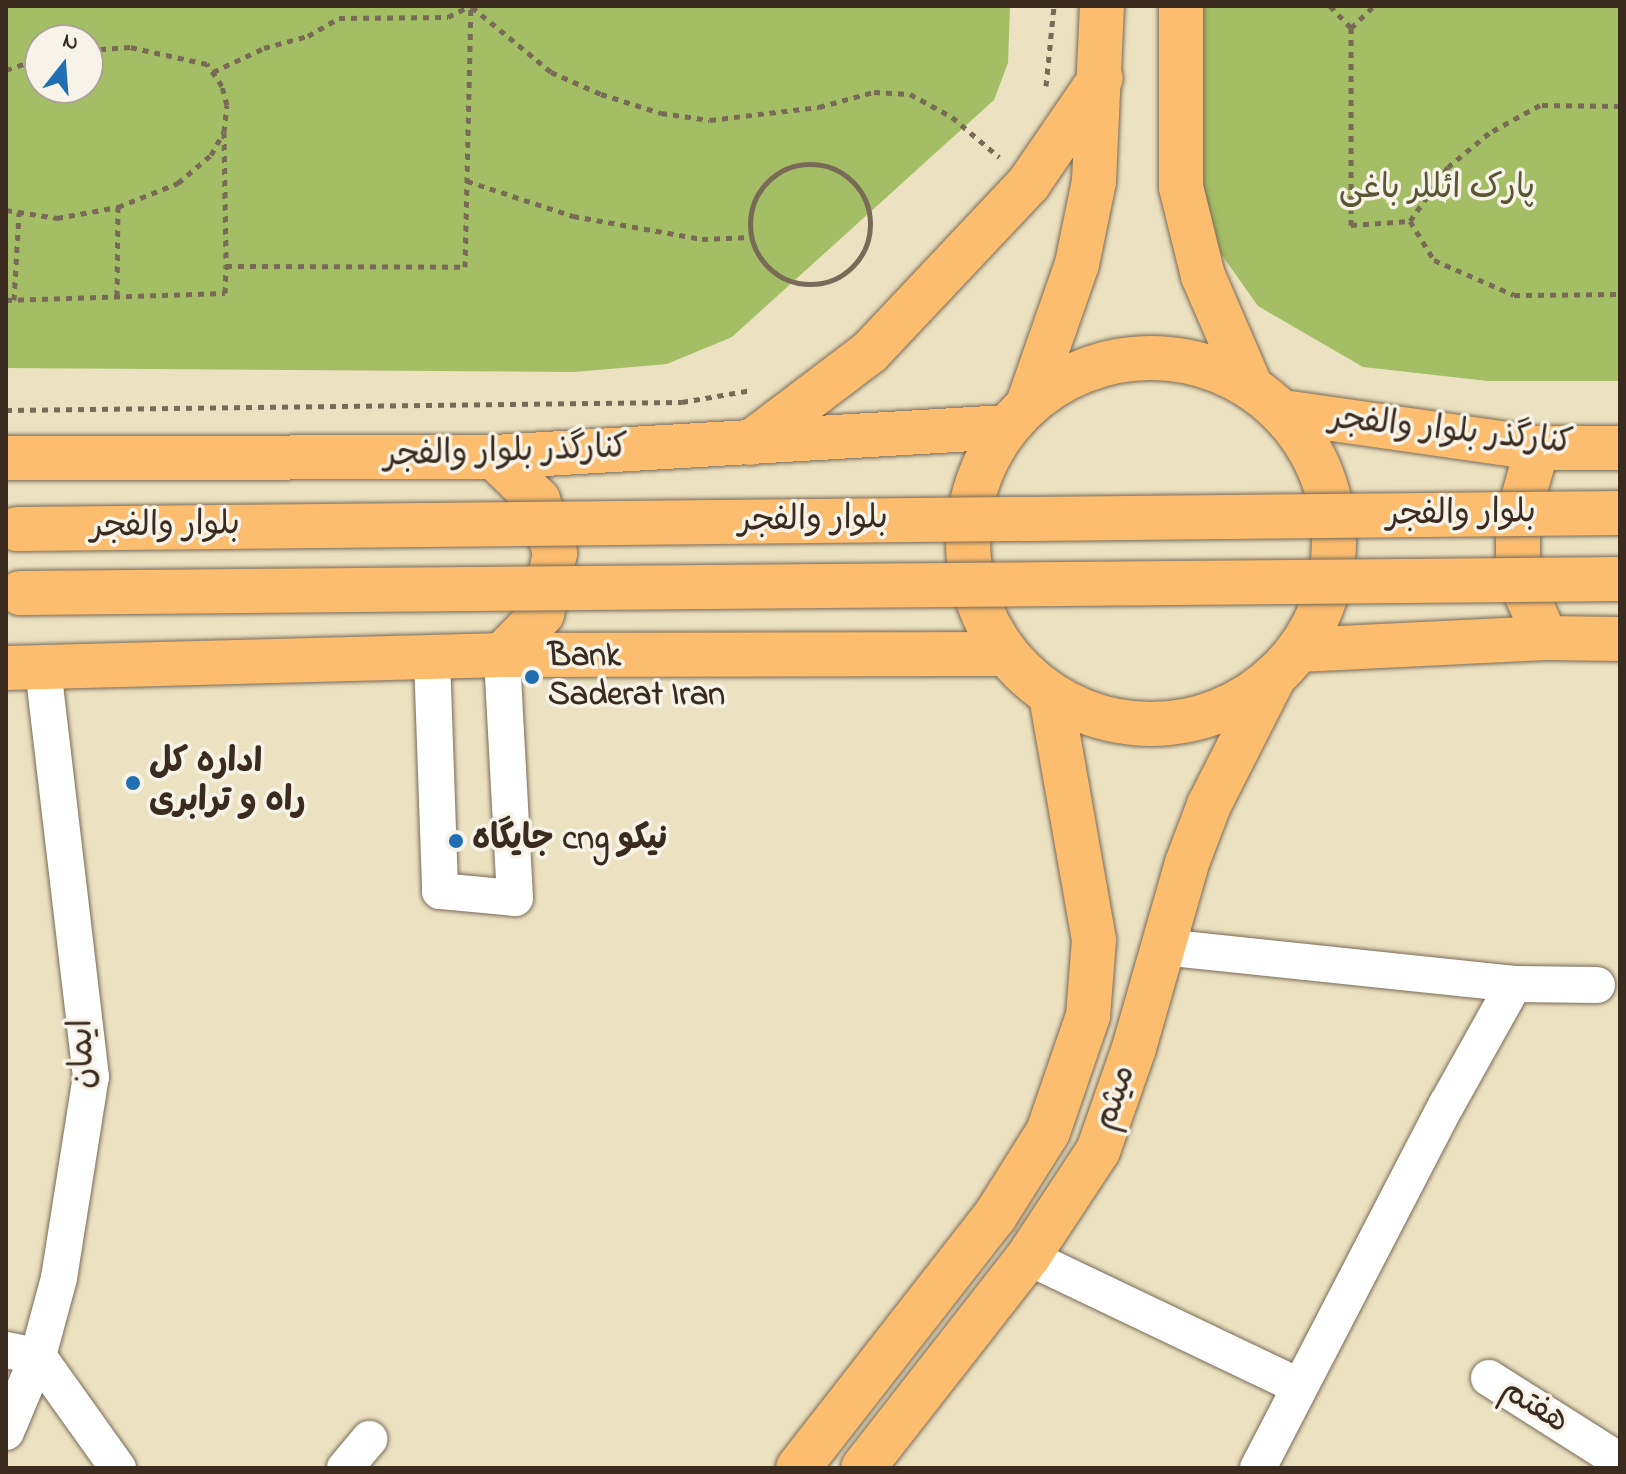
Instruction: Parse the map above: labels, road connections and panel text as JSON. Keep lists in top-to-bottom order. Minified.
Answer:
{"streets":{"main road":["کنارگذر بلوار والفجر","بلوار والفجر","میثم"],"street":["ایمان","هفتم"]},"crossings":[["کنارگذر بلوار والفجر","میثم"]],"parks":["پارک ائللر باغی"],"places":["Bank Saderat Iran","اداره کل راه و ترابری","جایگاه cng نیکو"],"north":"top"}
